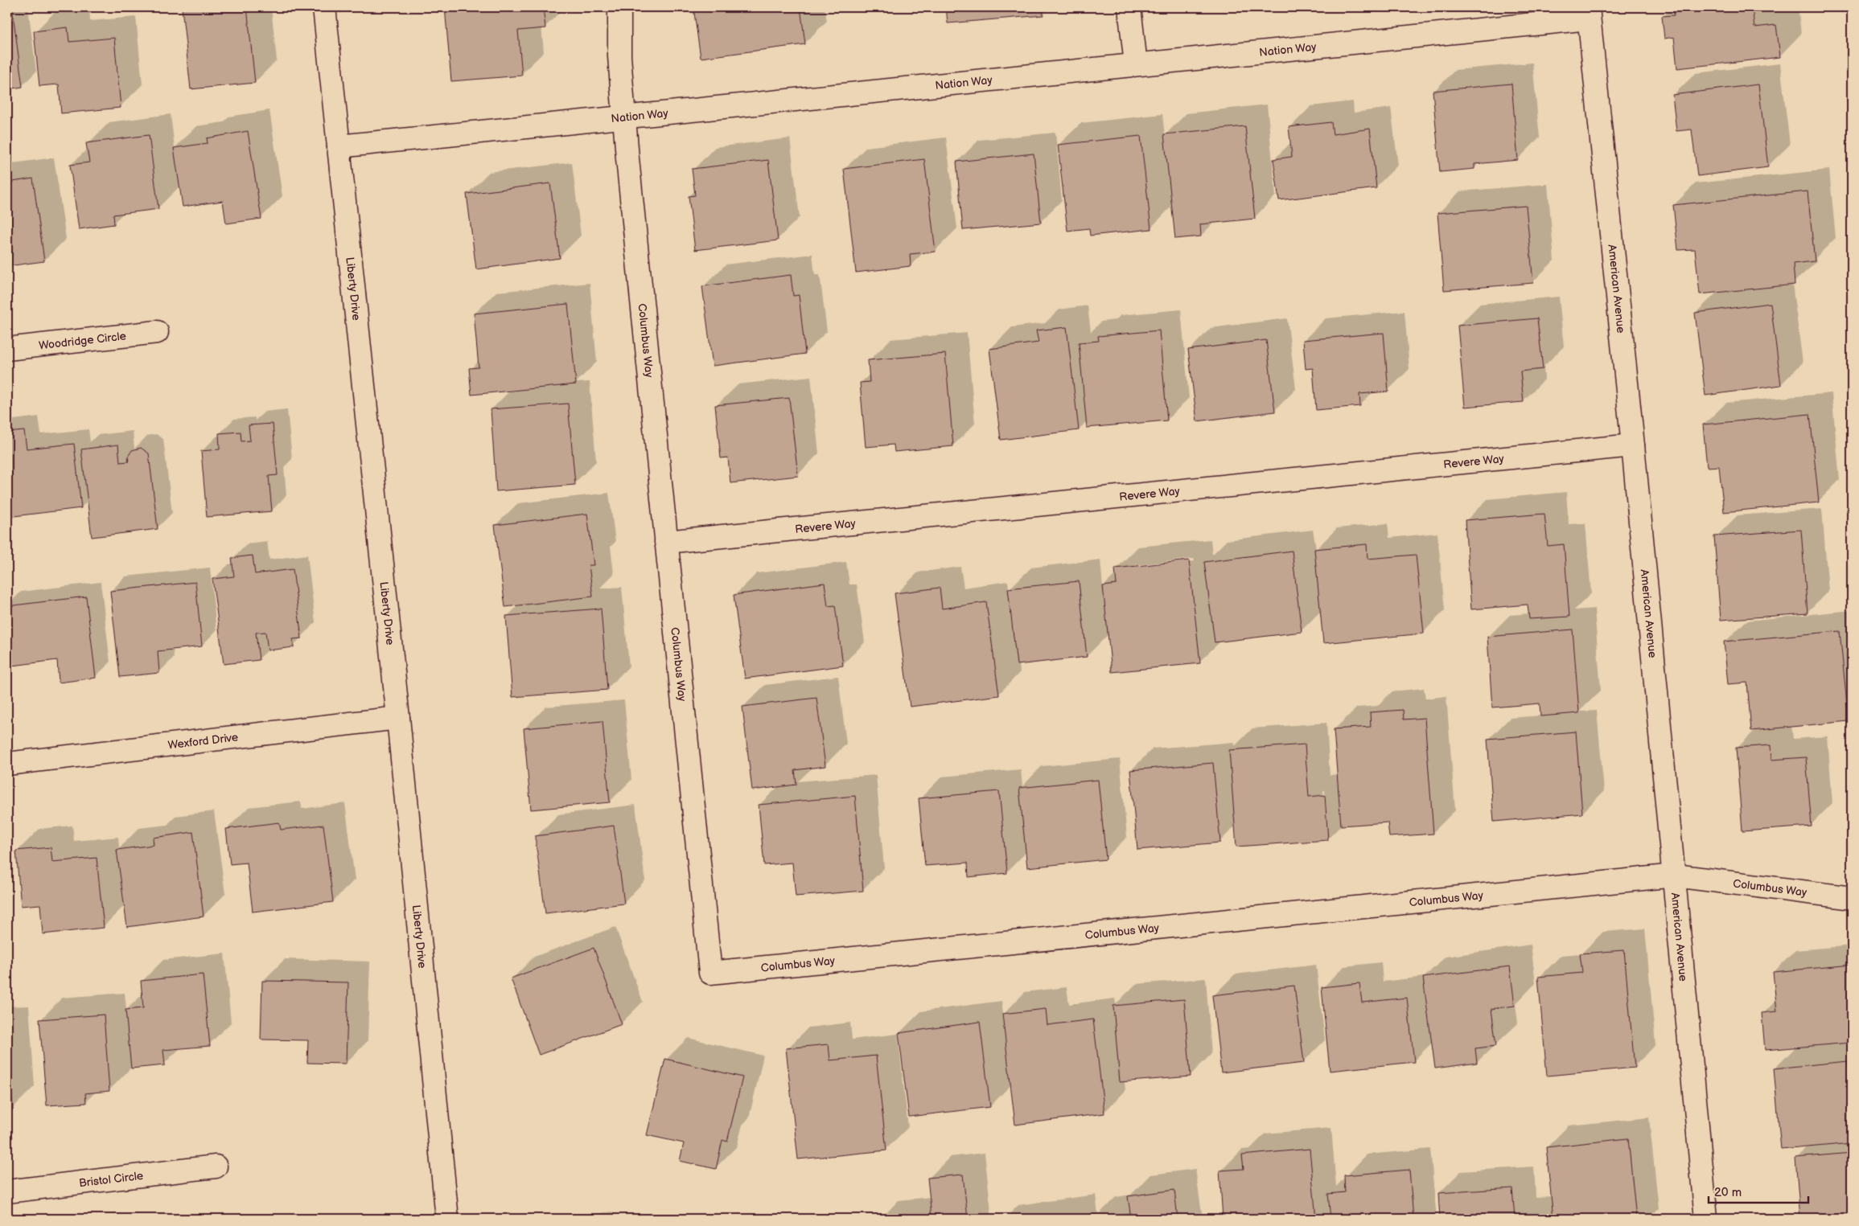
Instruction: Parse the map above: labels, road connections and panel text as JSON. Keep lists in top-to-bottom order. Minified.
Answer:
{"streets":{"street":["Nation Way","Liberty Drive","American Avenue","Woodridge Circle","Columbus Way","Revere Way","Wexford Drive","Bristol Circle"]},"crossings":[["Nation Way","Liberty Drive"],["Nation Way","American Avenue"],["Nation Way","Columbus Way"],["Liberty Drive","Wexford Drive"],["American Avenue","Columbus Way"],["American Avenue","Revere Way"],["Columbus Way","Revere Way"]],"scale_bar":"20 m"}
